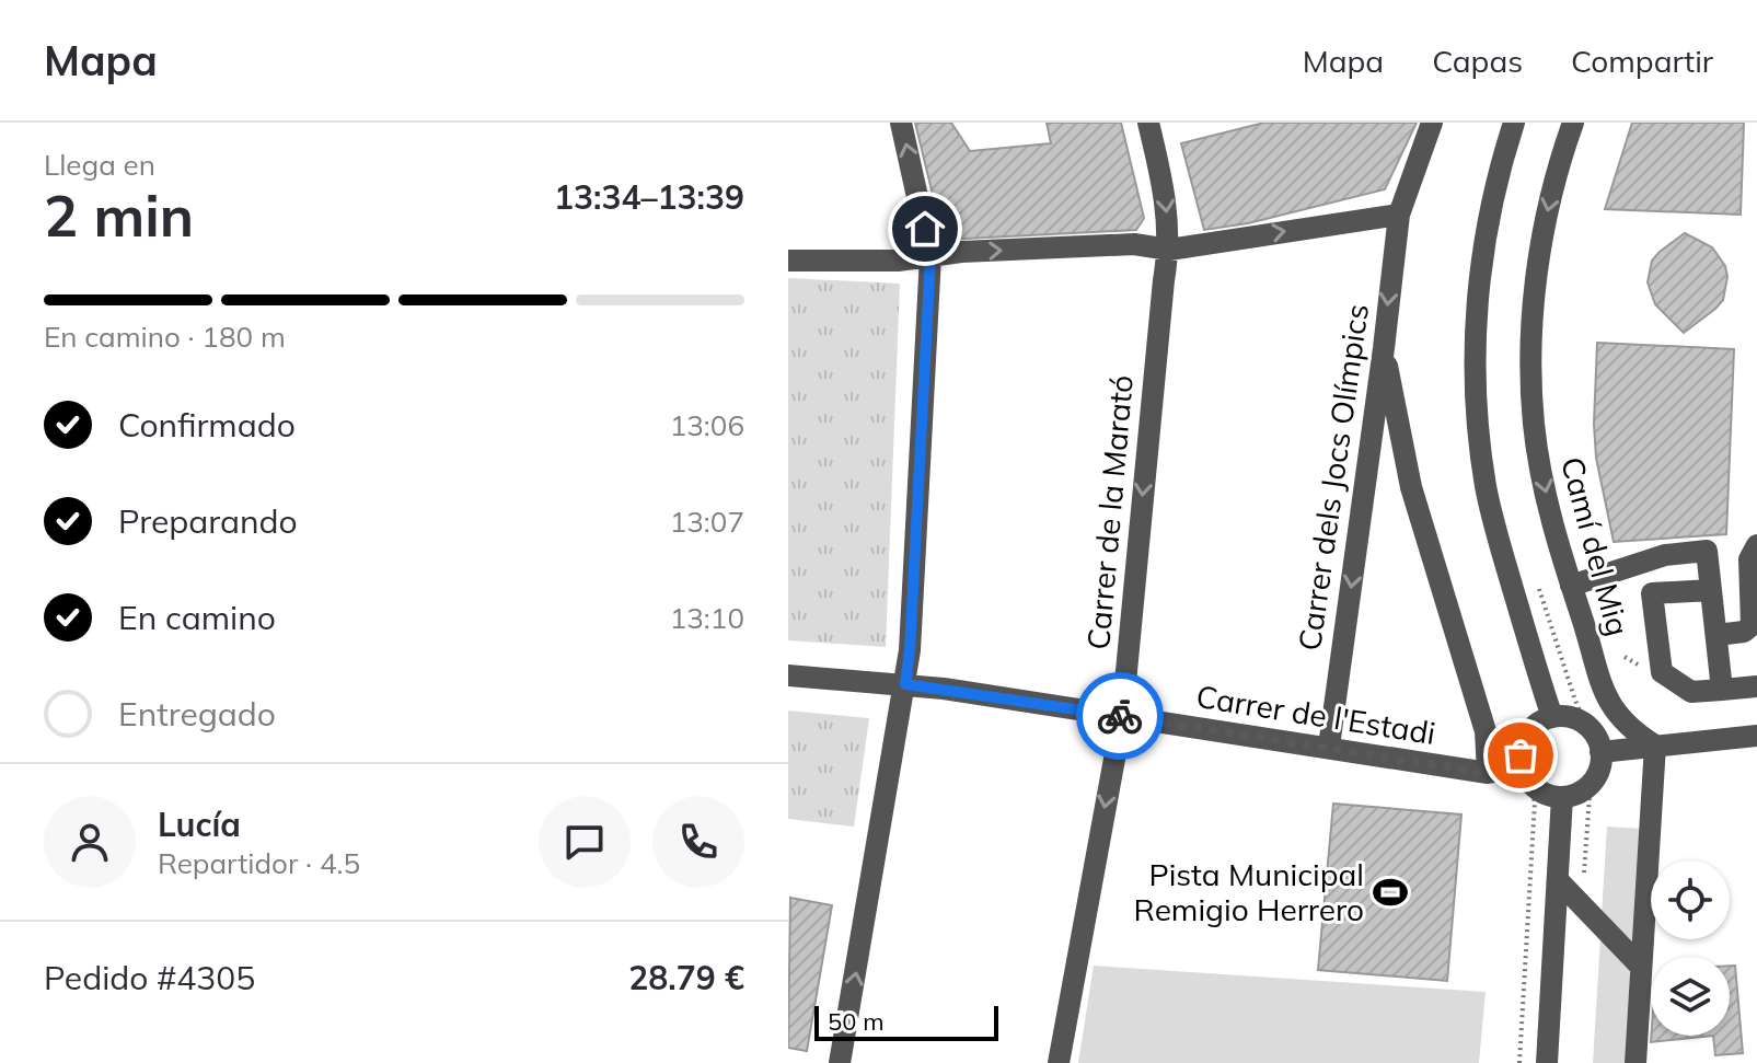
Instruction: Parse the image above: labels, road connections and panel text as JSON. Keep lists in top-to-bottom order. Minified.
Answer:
{"streets":{"street":["Carrer dels Jocs Olímpics","Carrer de la Marató","Camí del Mig","Carrer de l'Estadi"]},"crossings":[["Carrer dels Jocs Olímpics","Carrer de l'Estadi"],["Carrer de la Marató","Carrer de l'Estadi"]],"one_way":["Carrer de la Marató"],"places":{"sports":["Pista Municipal Remigio Herrero"]},"scale_bar":"50 m","page":{"header":"Mapa","nav":["Mapa","Capas","Compartir"],"heading":["2 min","Llega en","13:34–13:39"],"panel":["Lucía","Repartidor · 4.5","Pedido #4305","28.79 €"],"bar":"En camino · 180 m","list":[["Confirmado","13:06"],["Preparando","13:07"],["En camino","13:10"],"Entregado"],"scale":"50 m"}}
